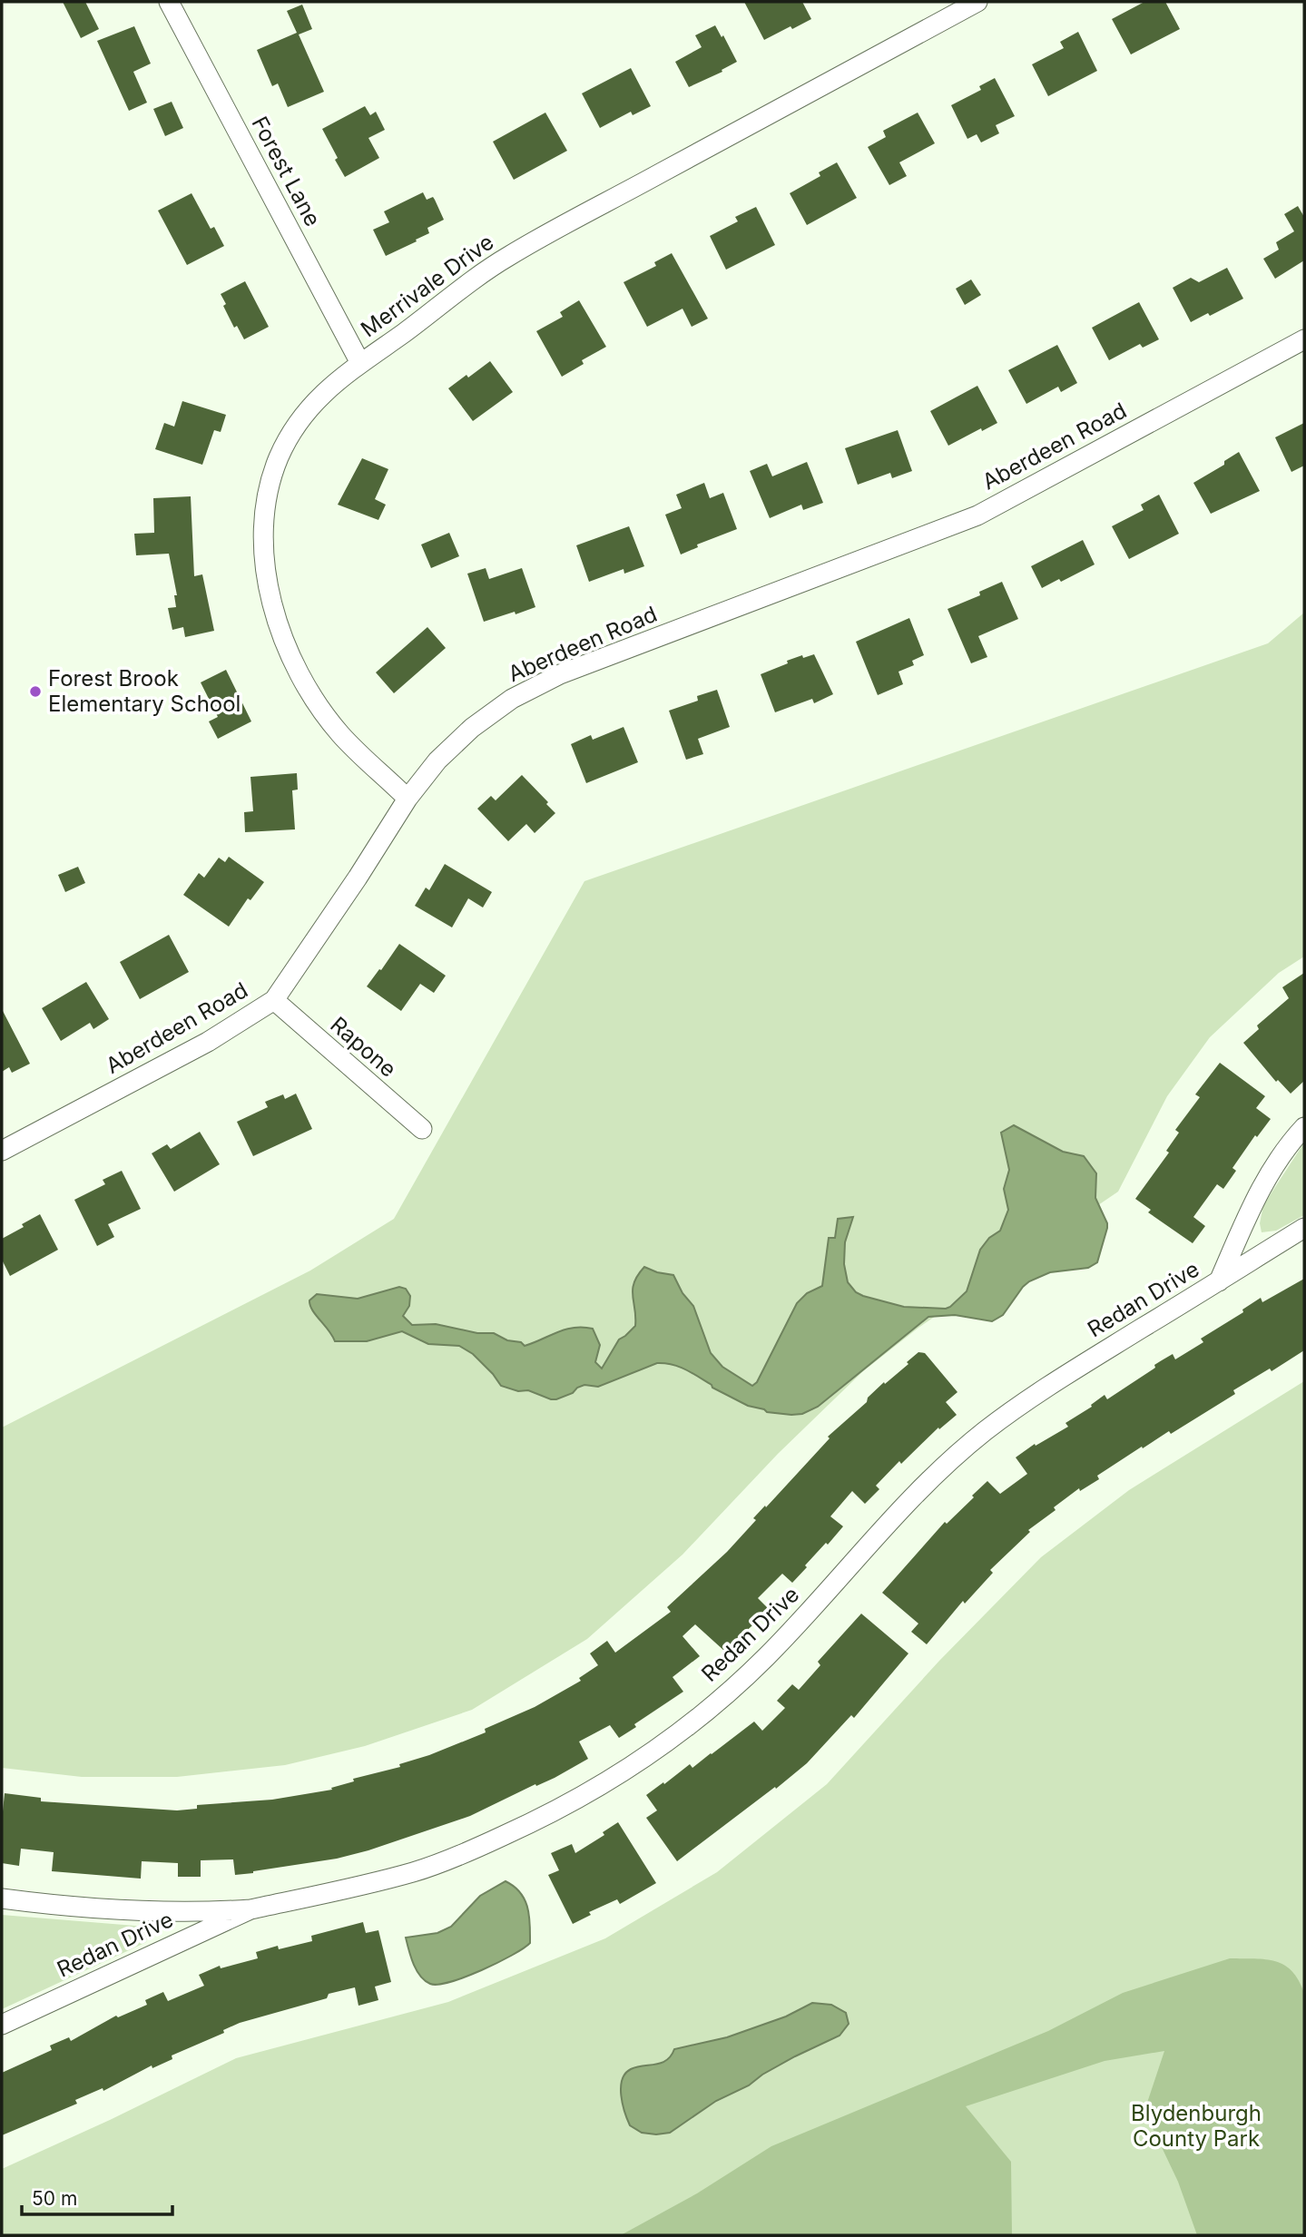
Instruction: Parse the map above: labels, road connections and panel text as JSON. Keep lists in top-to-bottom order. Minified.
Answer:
{"streets":{"street":["Forest Lane","Merrivale Drive","Aberdeen Road","Rapone","Redan Drive"]},"crossings":[["Forest Lane","Merrivale Drive"],["Merrivale Drive","Aberdeen Road"],["Aberdeen Road","Rapone"]],"parks":["Blydenburgh County Park"],"places":["Forest Brook Elementary School"],"scale_bar":"50 m"}
